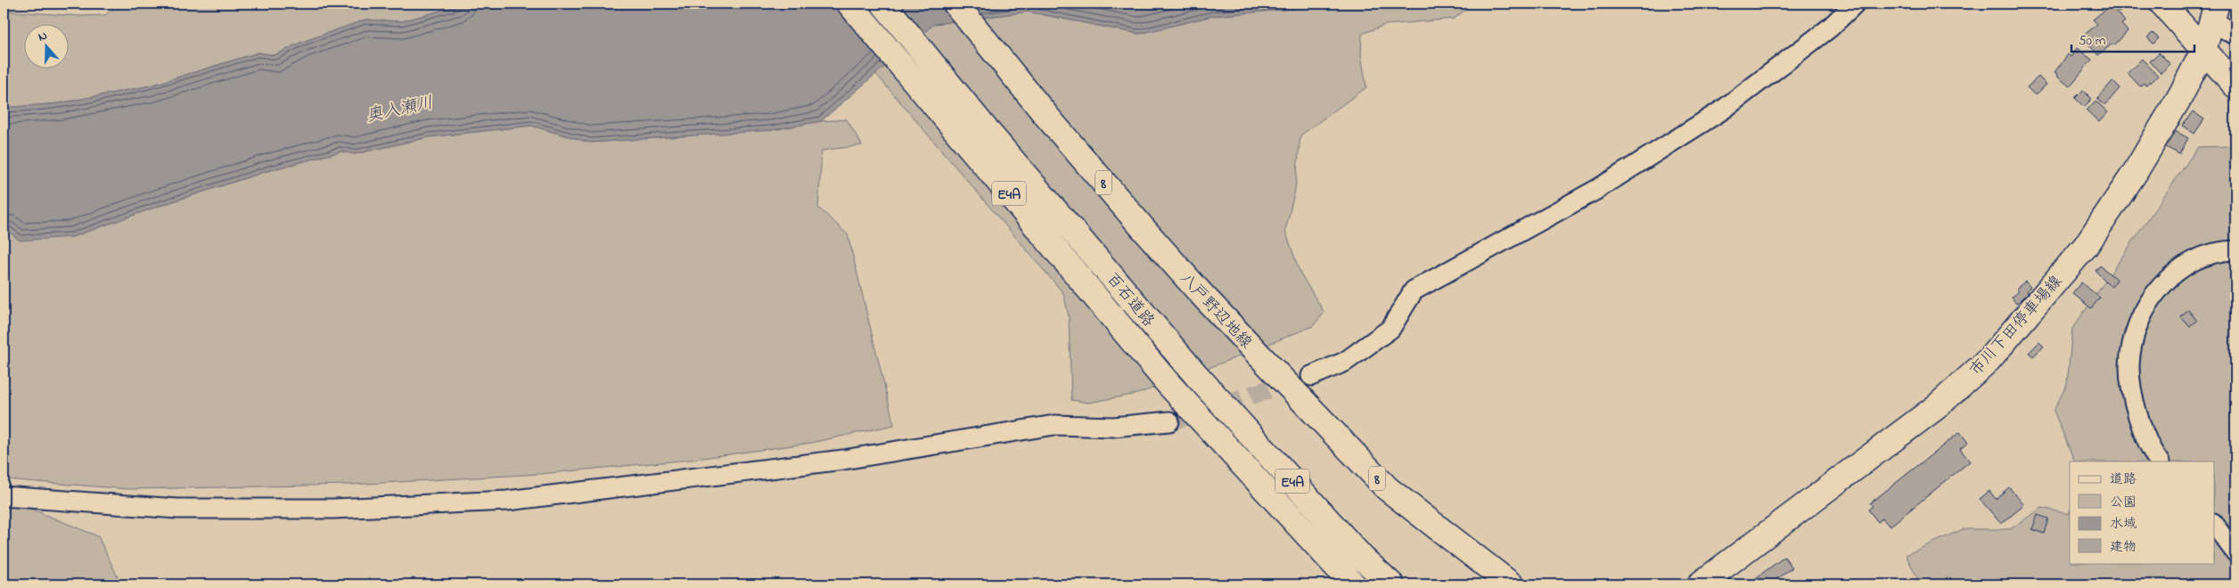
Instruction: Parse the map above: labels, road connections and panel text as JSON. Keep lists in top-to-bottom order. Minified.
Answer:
{"streets":{"main road":["8","E4A","百石道路","八戸野辺地線","市川下田停車場線"]},"water":["奥入瀬川"],"legend":["道路","公園","水域","建物"],"scale_bar":"50 m","north":"top"}
